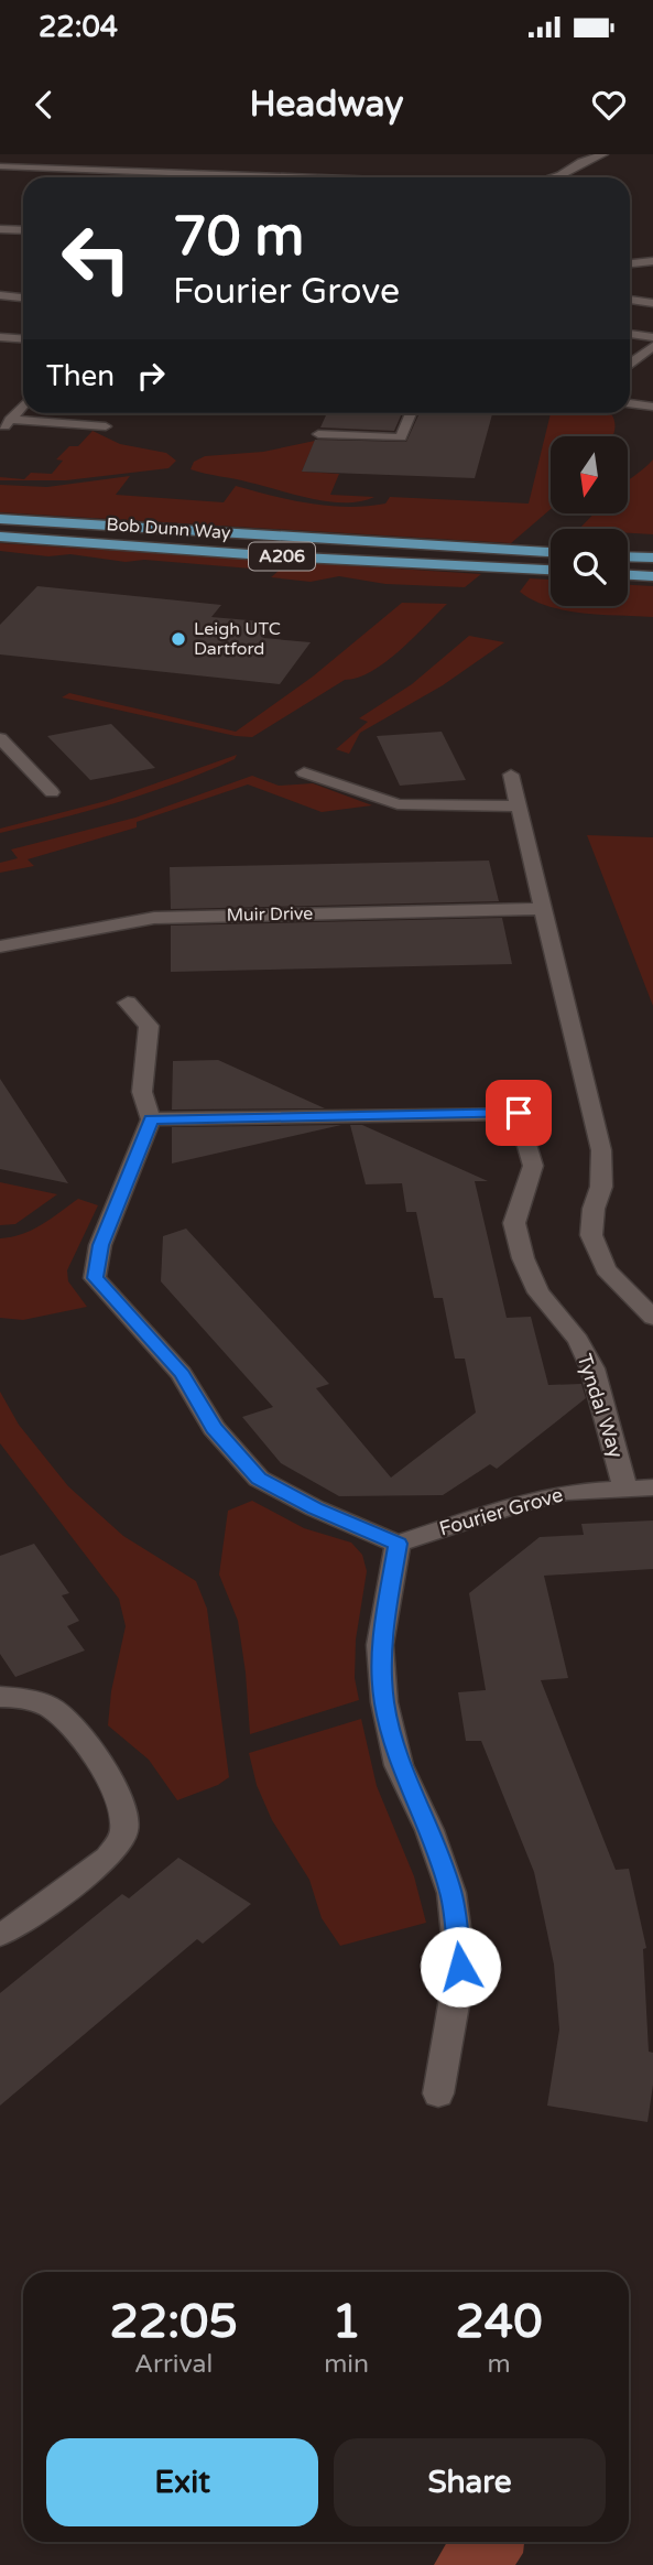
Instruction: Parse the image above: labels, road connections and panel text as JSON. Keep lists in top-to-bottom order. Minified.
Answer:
{"streets":{"main road":["Bob Dunn Way","A206"],"street":["Muir Drive","Tyndal Way","Fourier Grove"]},"crossings":[["Tyndal Way","Fourier Grove"]],"places":["Leigh UTC Dartford"],"north":"bottom","page":{"status":"22:04","header":"Headway","turn":["70 m","Fourier Grove"],"then":"Then","eta":["22:05","Arrival","1","min","240","m"],"buttons":["Exit","Share"]}}
